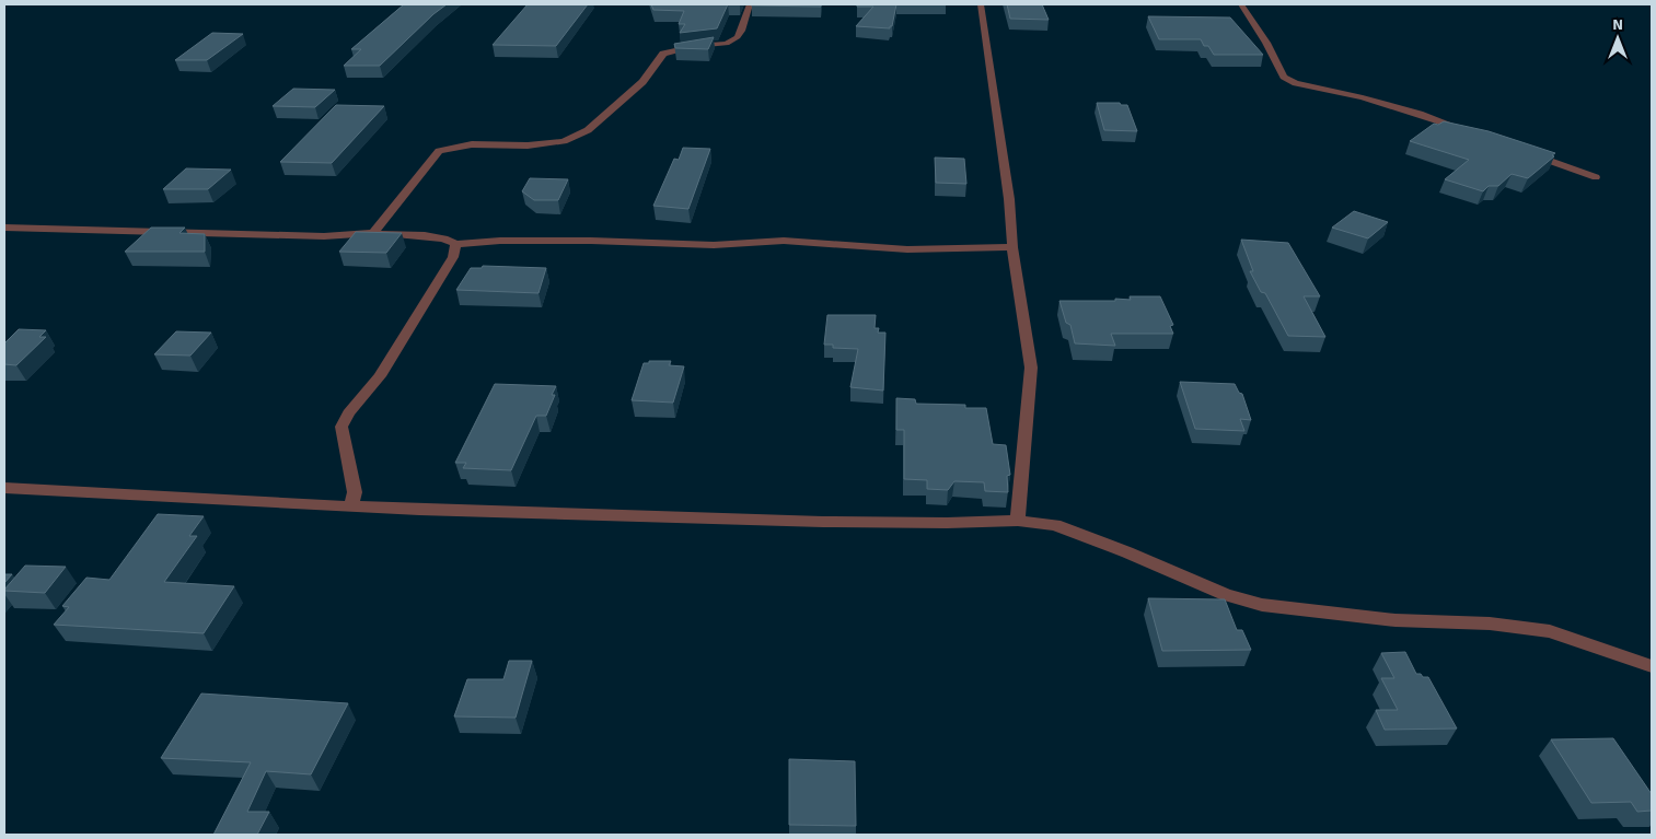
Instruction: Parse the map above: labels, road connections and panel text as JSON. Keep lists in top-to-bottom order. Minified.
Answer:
{"north":"top"}
